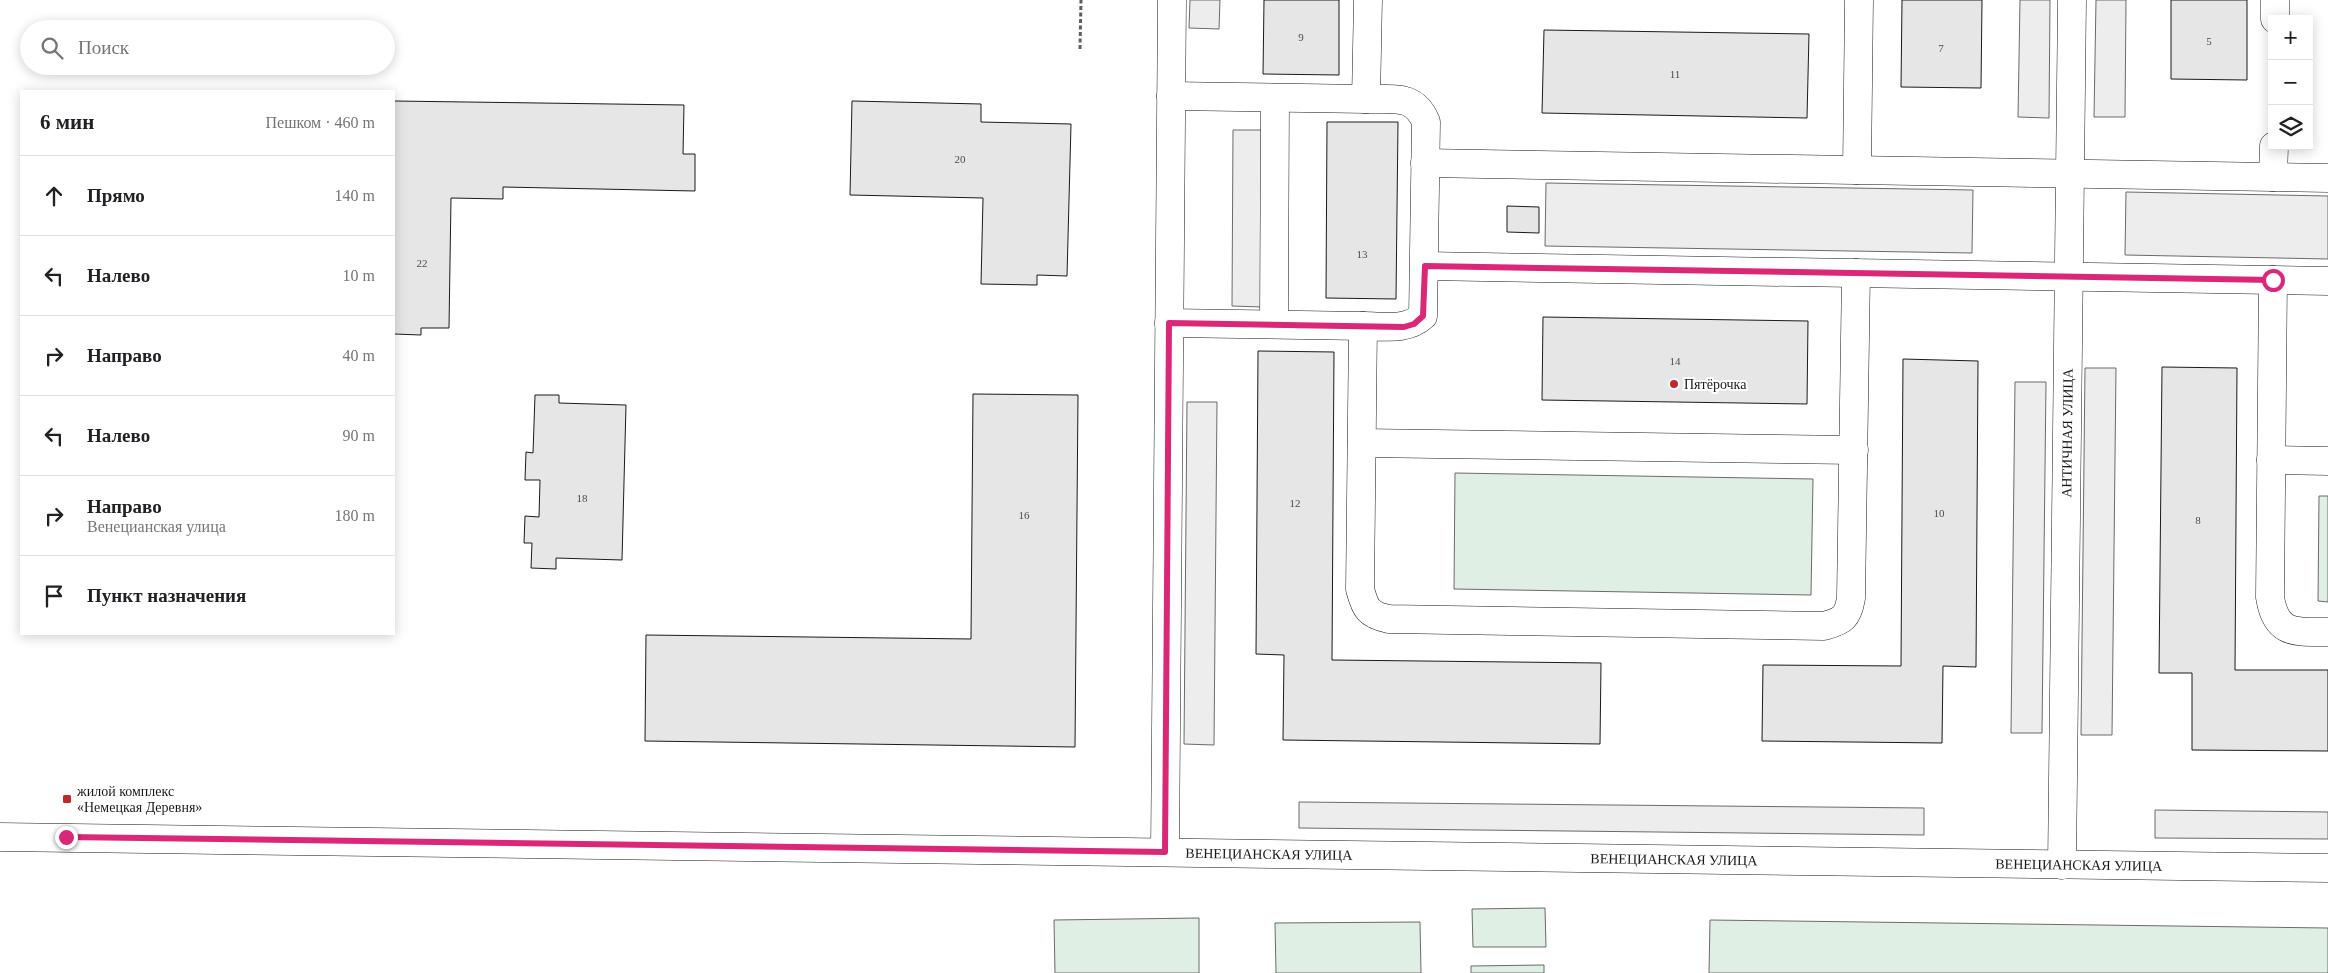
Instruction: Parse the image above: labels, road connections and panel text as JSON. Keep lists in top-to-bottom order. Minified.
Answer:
{"streets":{"street":["АНТИЧНАЯ УЛИЦА","ВЕНЕЦИАНСКАЯ УЛИЦА"]},"crossings":[["АНТИЧНАЯ УЛИЦА","ВЕНЕЦИАНСКАЯ УЛИЦА"]],"places":{"other":["Пятёрочка"],"transit":["жилой комплекс «Немецкая Деревня»"]},"house_numbers":["9","5","7","11","20","13","22","14","18","12","10","16","8"],"page":{"map_buttons":["+","−"],"search":"Поиск","heading":["6 мин","Пешком · 460 m"],"list":[["Прямо","140 m"],["Налево","10 m"],["Направо","40 m"],["Налево","90 m"],["Направо","Венецианская улица","180 m"],"Пункт назначения"]}}
